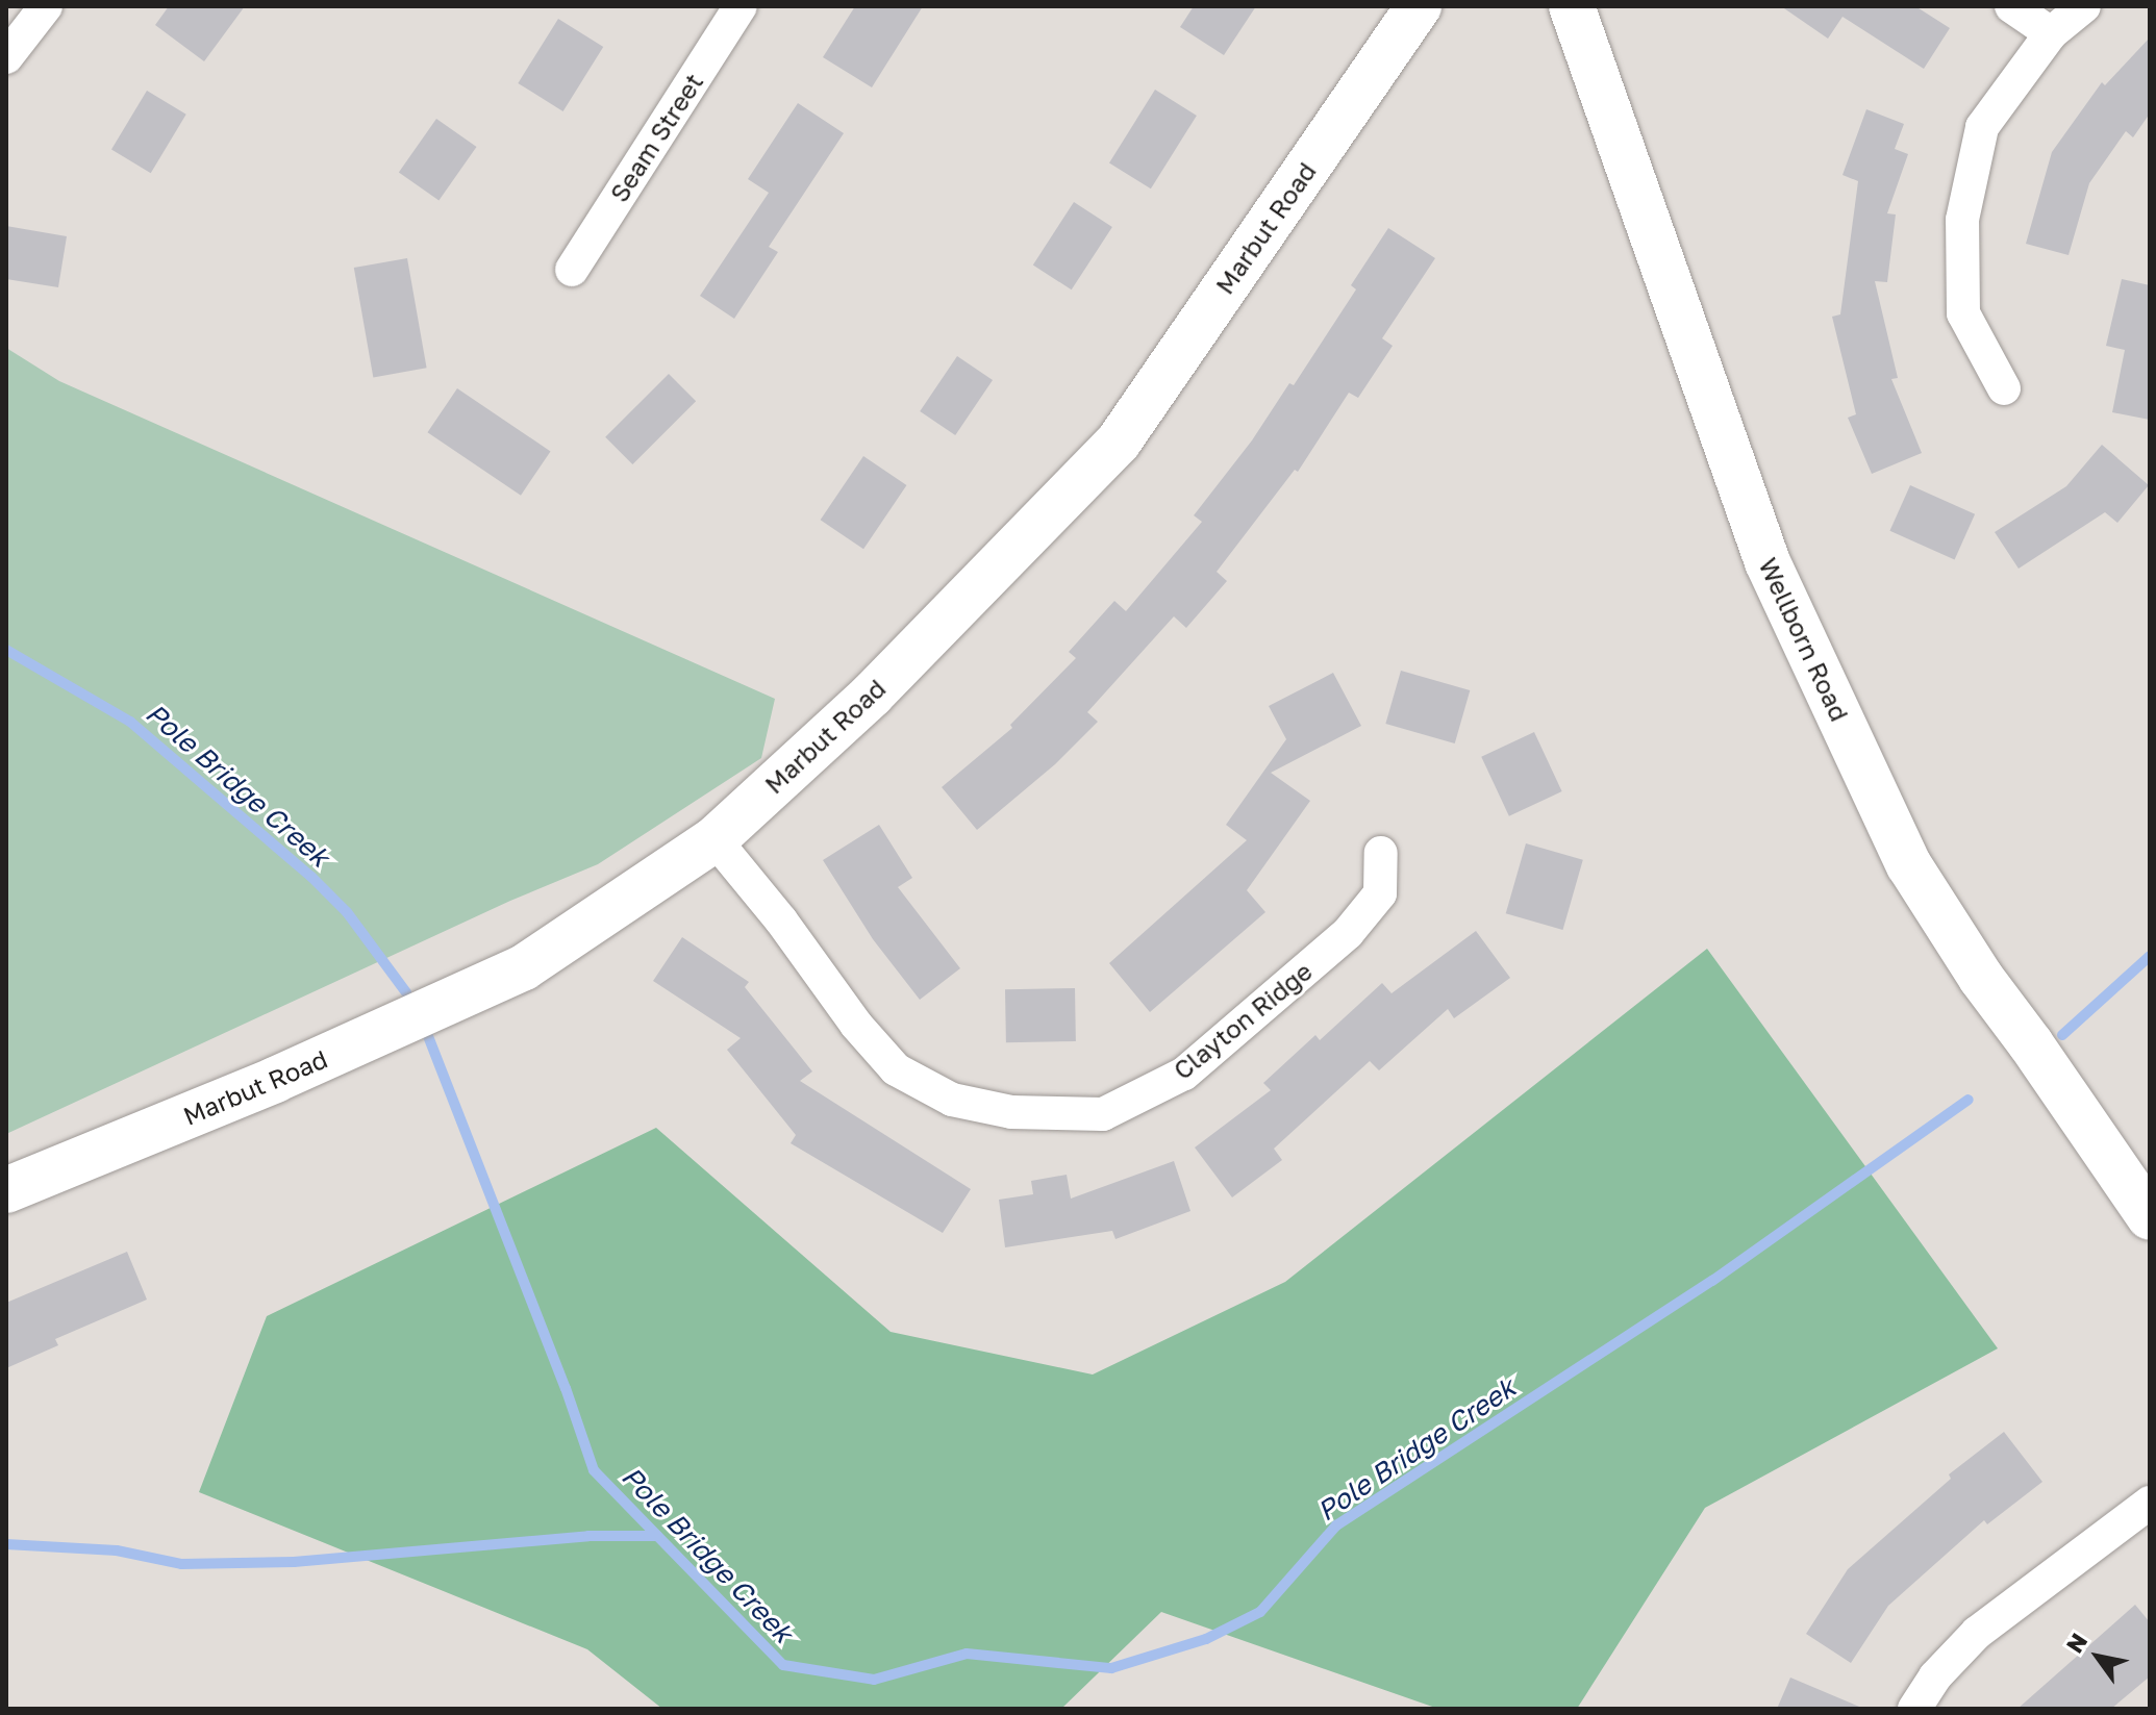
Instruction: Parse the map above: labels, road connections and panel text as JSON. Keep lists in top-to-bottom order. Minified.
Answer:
{"streets":{"street":["Seam Street","Marbut Road","Wellborn Road","Clayton Ridge"]},"crossings":[["Marbut Road","Clayton Ridge"]],"water":["Pole Bridge Creek"],"north":"top left"}
